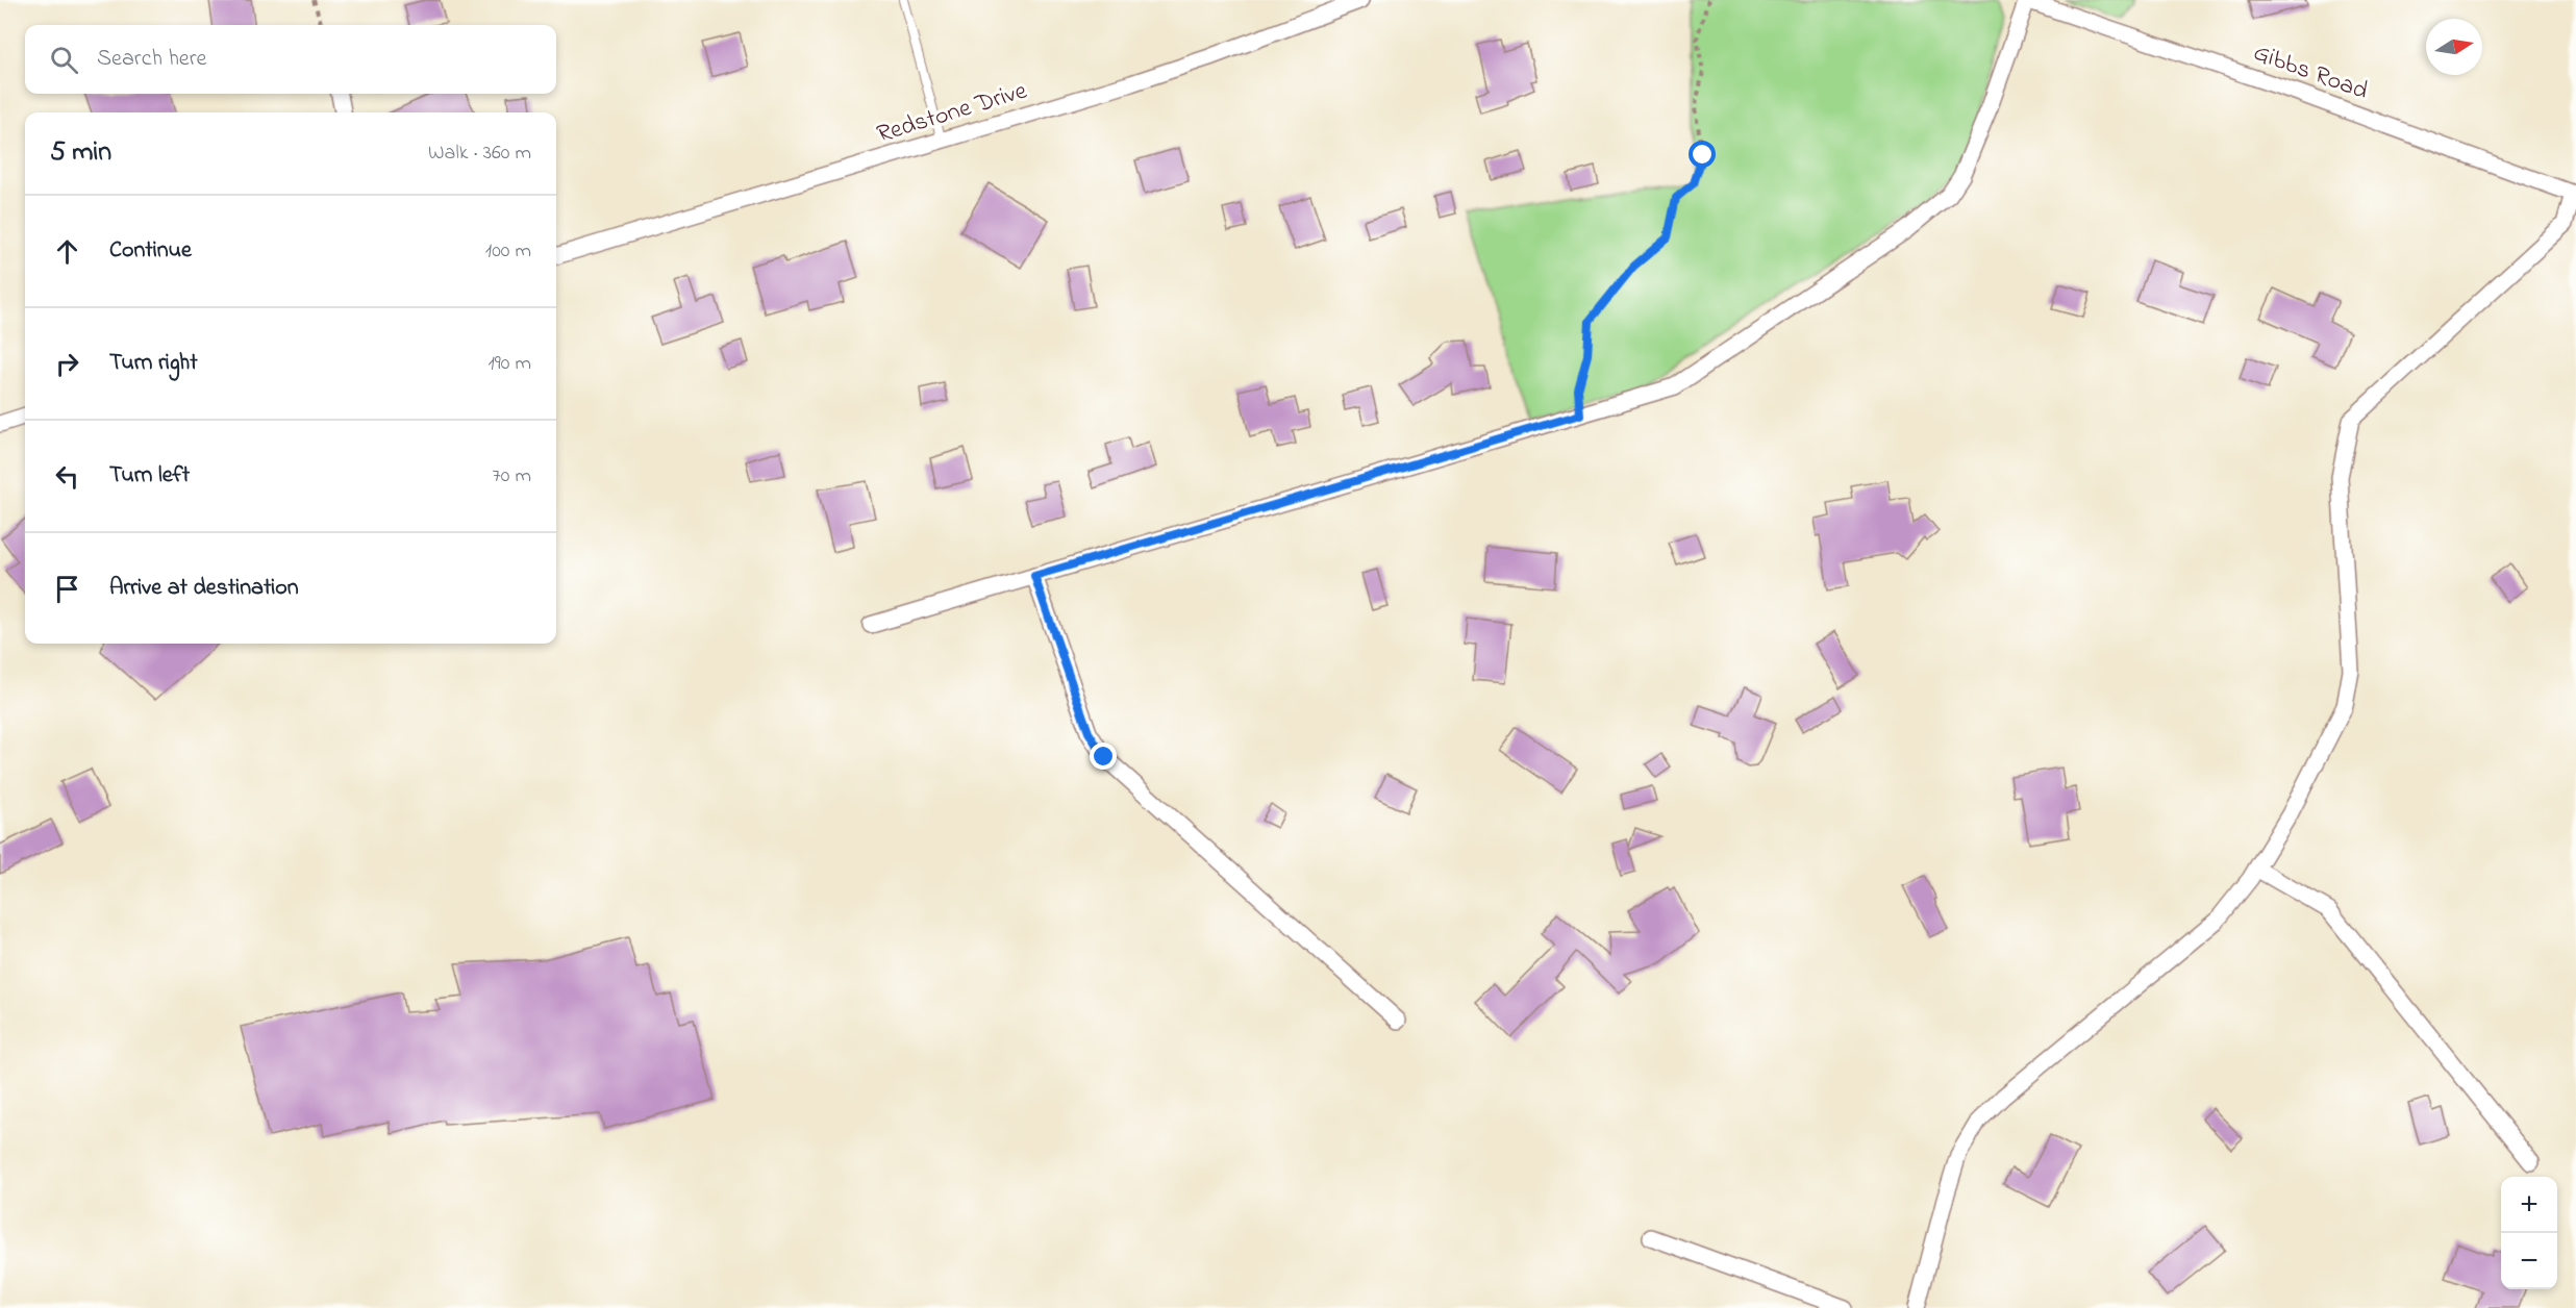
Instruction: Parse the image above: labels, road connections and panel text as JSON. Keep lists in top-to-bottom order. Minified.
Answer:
{"streets":{"street":["Gibbs Road","Redstone Drive"]},"north":"right","page":{"search":"Search here","heading":["5 min","Walk · 360 m"],"list":[["Continue","100 m"],["Turn right","190 m"],["Turn left","70 m"],"Arrive at destination"],"map_buttons":["+","−"]}}
